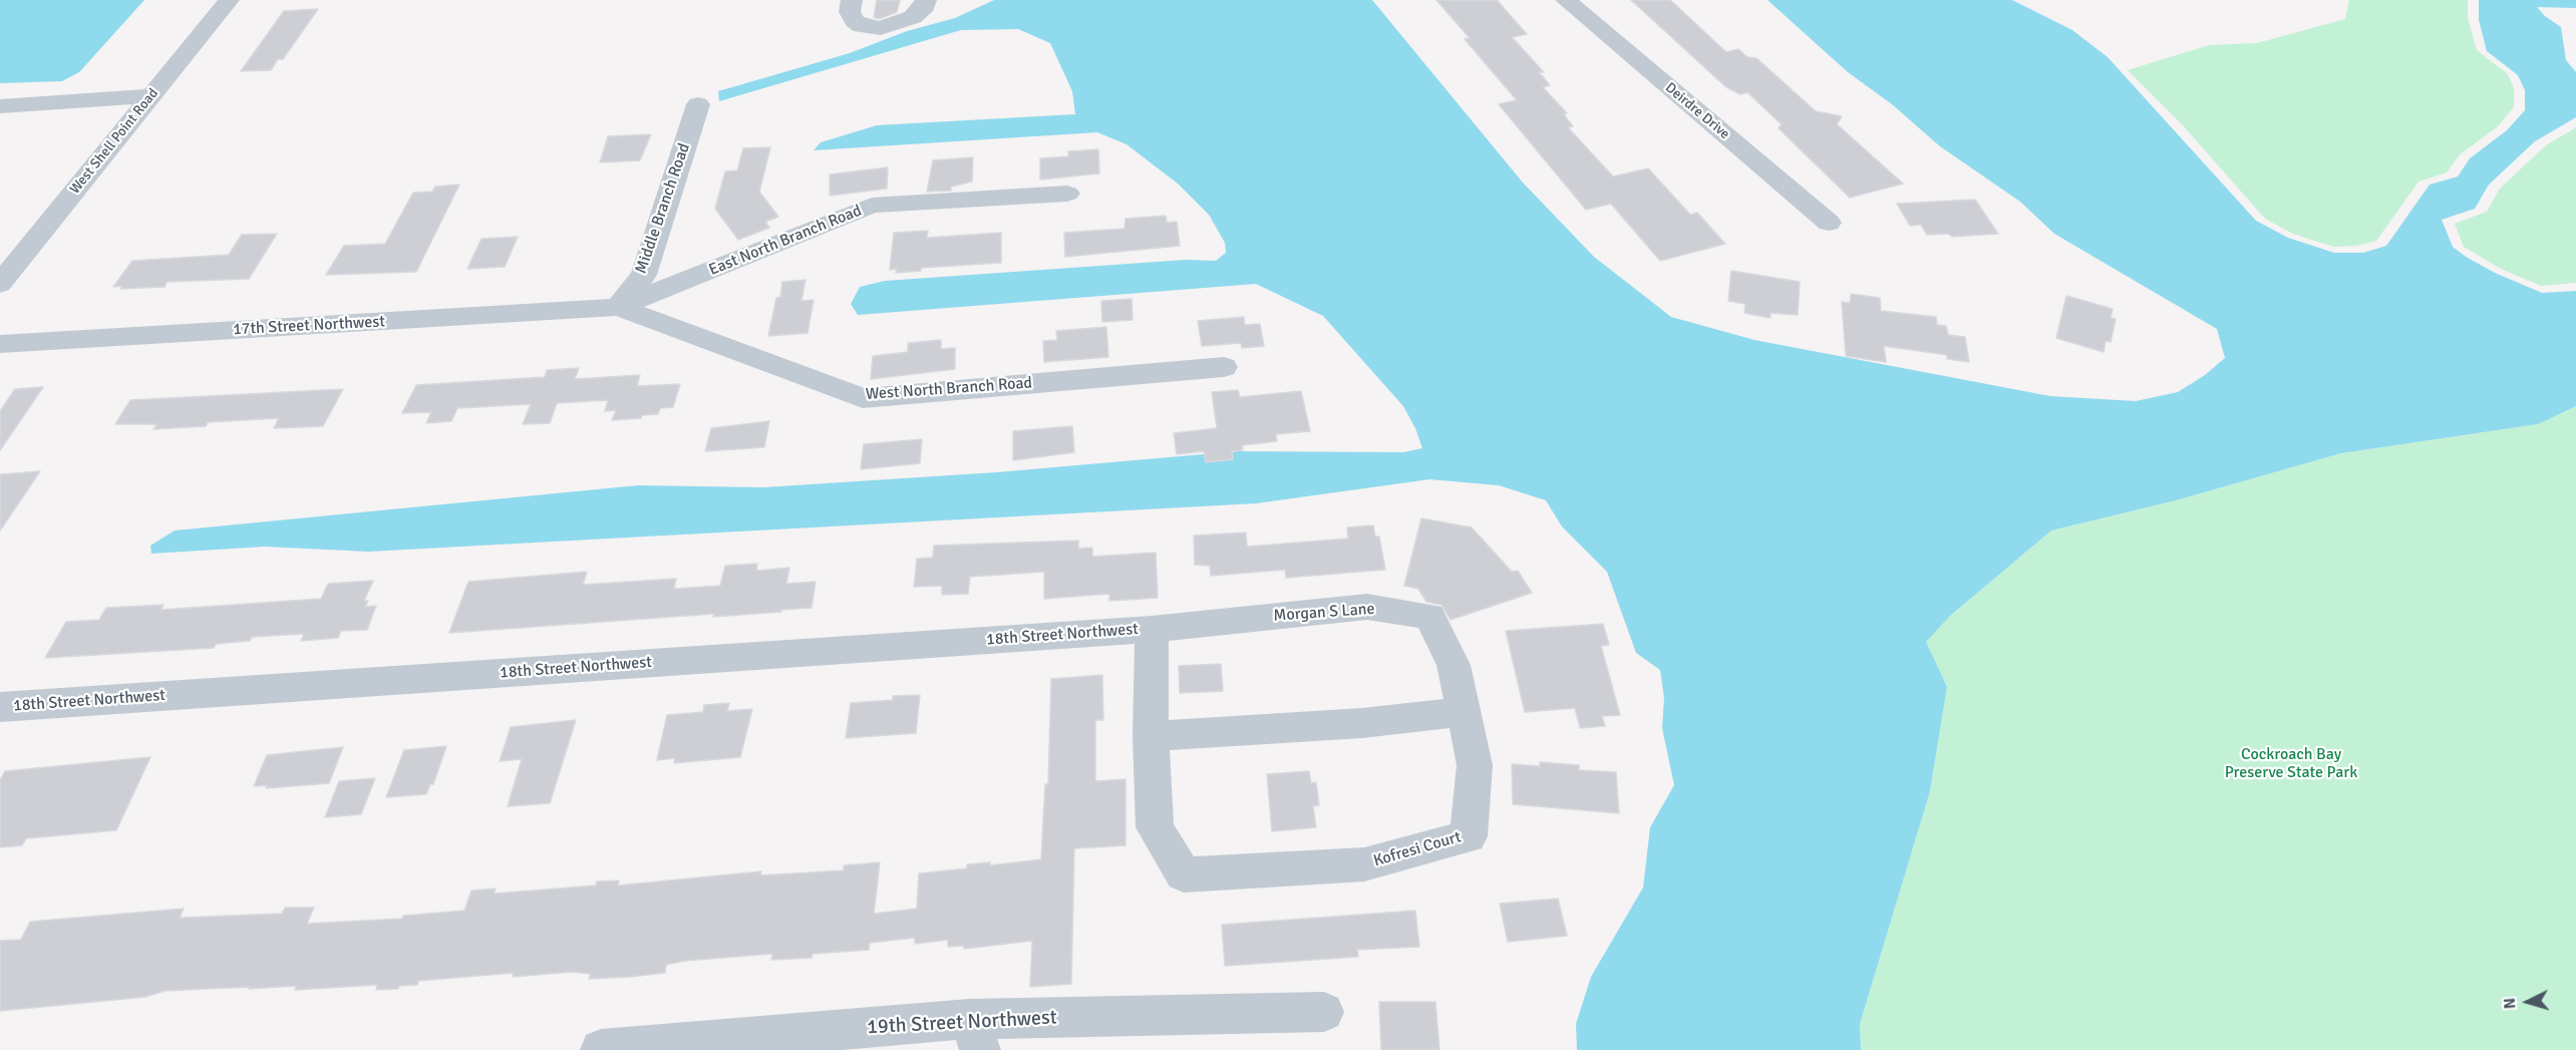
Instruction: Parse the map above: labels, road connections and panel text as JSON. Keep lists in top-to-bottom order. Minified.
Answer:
{"streets":{"street":["Deirdre Drive","West Shell Point Road","Middle Branch Road","East North Branch Road","17th Street Northwest","West North Branch Road","Morgan S Lane","18th Street Northwest","Kofresi Court","19th Street Northwest"]},"crossings":[["Middle Branch Road","East North Branch Road"],["Middle Branch Road","17th Street Northwest"],["Middle Branch Road","West North Branch Road"],["East North Branch Road","17th Street Northwest"],["East North Branch Road","West North Branch Road"],["17th Street Northwest","West North Branch Road"],["Morgan S Lane","18th Street Northwest"],["Morgan S Lane","Kofresi Court"],["18th Street Northwest","Kofresi Court"]],"parks":["Cockroach Bay Preserve State Park"],"north":"left"}
